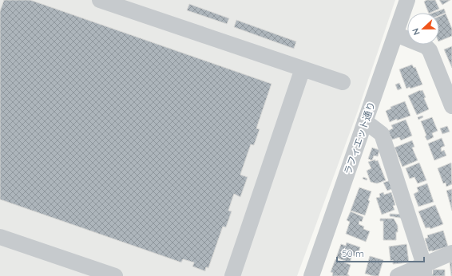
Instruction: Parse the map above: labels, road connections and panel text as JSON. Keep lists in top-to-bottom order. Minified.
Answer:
{"streets":{"street":["ラフィエット通り"]},"scale_bar":"50 m","north":"left"}
